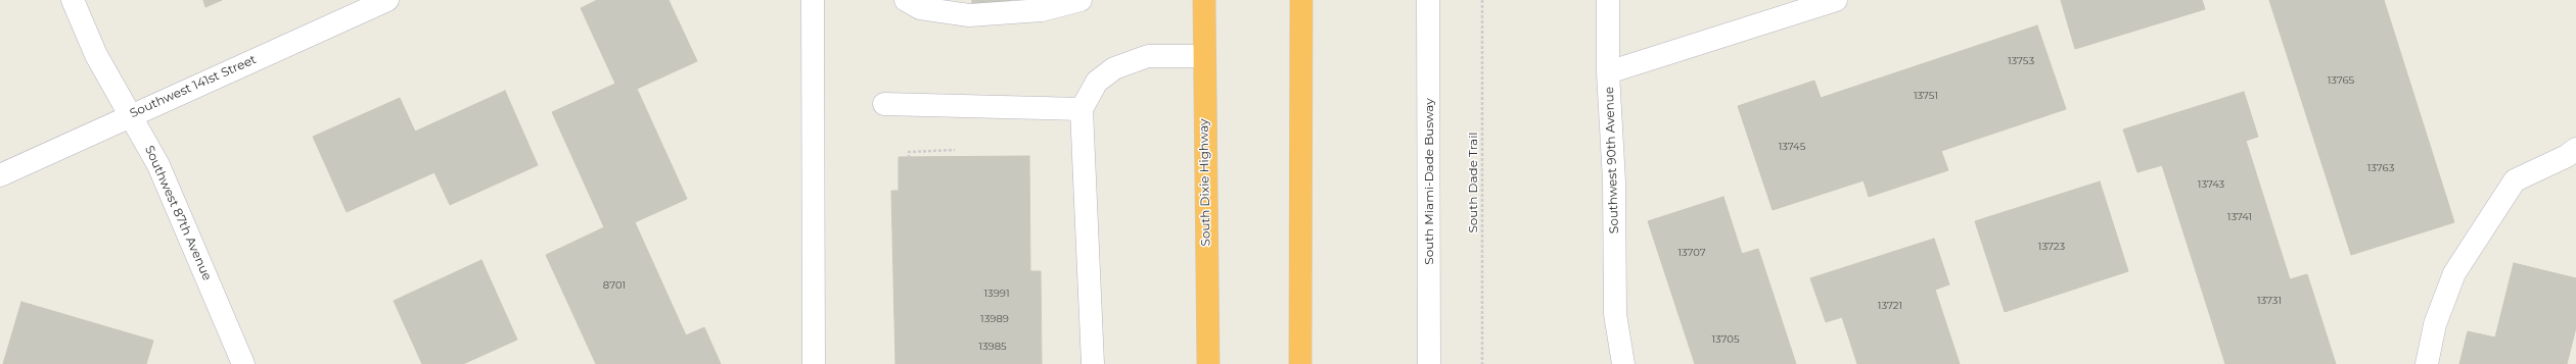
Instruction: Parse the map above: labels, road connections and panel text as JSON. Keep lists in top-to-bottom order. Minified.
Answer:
{"streets":{"highway":["South Dixie Highway"],"street":["Southwest 141st Street","Southwest 90th Avenue","South Miami-Dade Busway","Southwest 87th Avenue"],"path":["South Dade Trail"]},"crossings":[["Southwest 141st Street","Southwest 87th Avenue"]],"house_numbers":["13753","13765","13751","13745","13763","13743","13741","13723","13707","8701","13991","13731","13721","13989","13705","13985"]}
